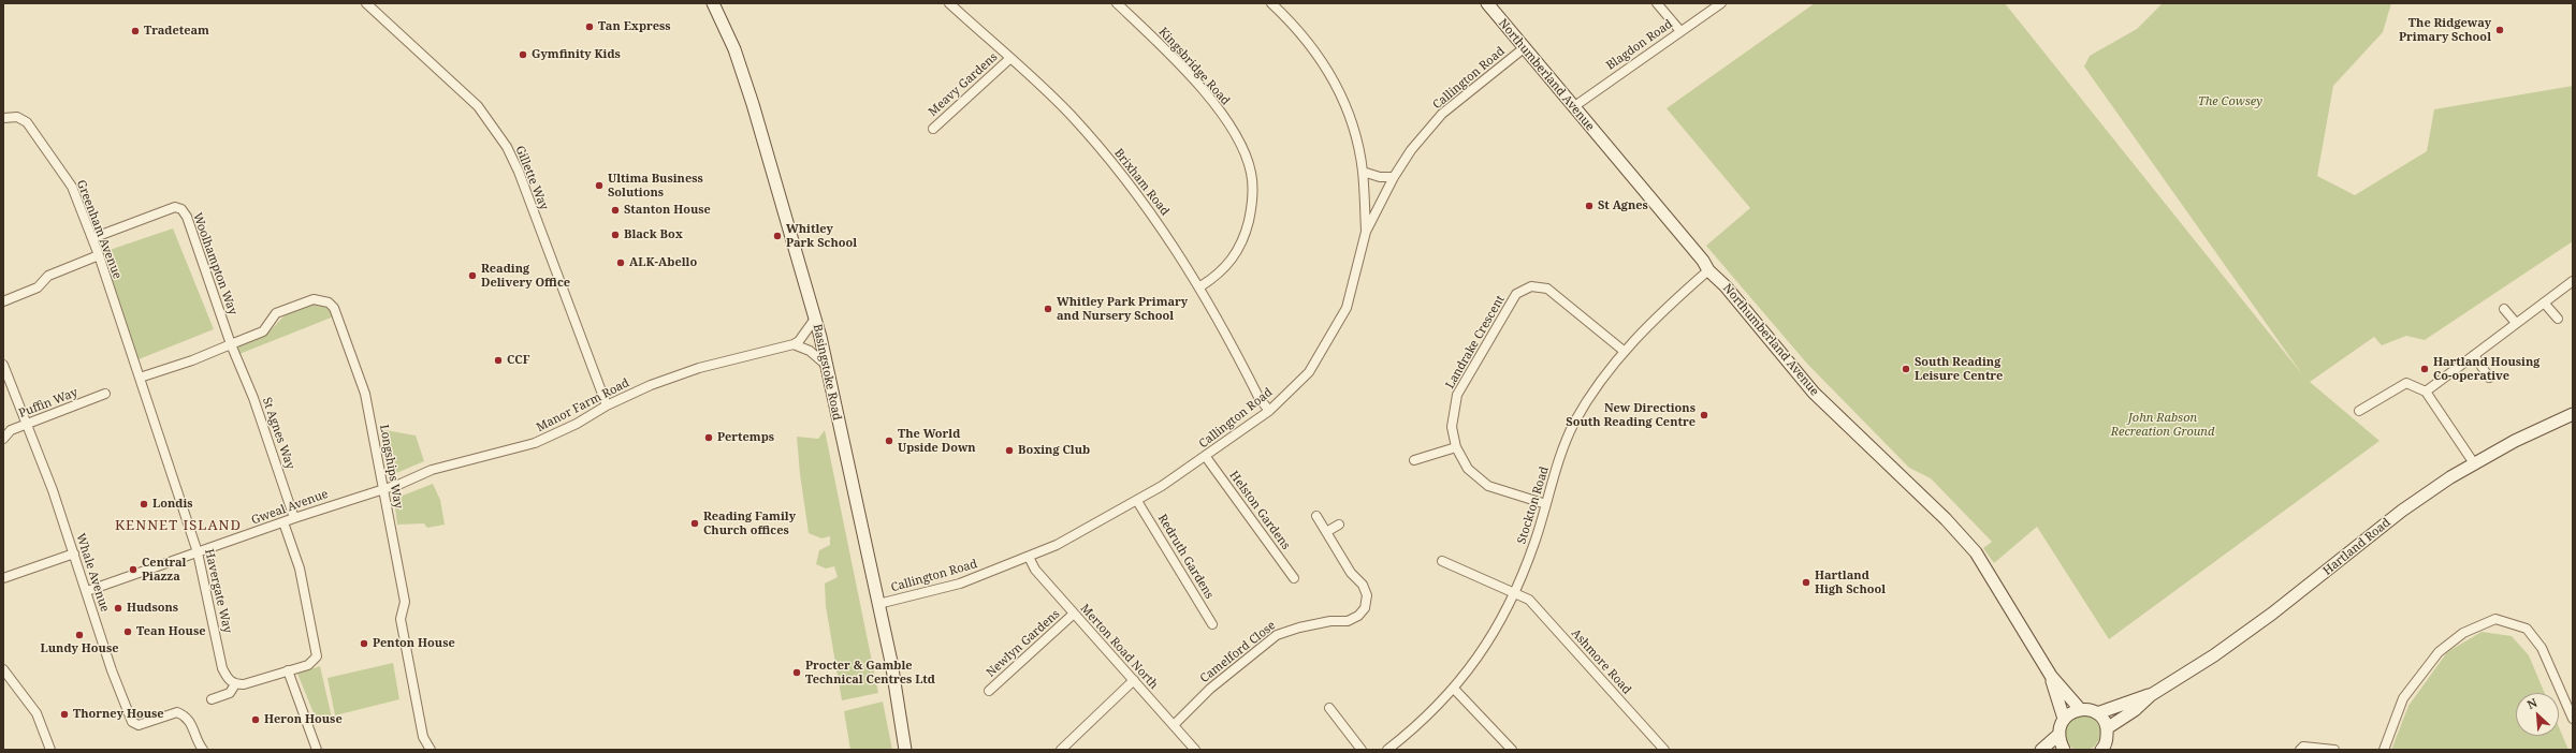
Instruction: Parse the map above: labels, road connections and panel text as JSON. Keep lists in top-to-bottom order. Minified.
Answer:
{"streets":{"street":["Blagdon Road","Kingsbridge Road","Northumberland Avenue","Callington Road","Meavy Gardens","Gillette Way","Brixham Road","Greenham Avenue","Woolhampton Way","Landrake Crescent","Basingstoke Road","Puffin Way","Manor Farm Road","St Agnes Way","Longships Way","Stockton Road","Gweal Avenue","Helston Gardens","Hartland Road","Redruth Gardens","Whale Avenue","Havergate Way","Newlyn Gardens","Merton Road North","Camelford Close","Ashmore Road"]},"crossings":[["Blagdon Road","Northumberland Avenue"],["Kingsbridge Road","Brixham Road"],["Northumberland Avenue","Callington Road"],["Northumberland Avenue","Stockton Road"],["Callington Road","Brixham Road"],["Callington Road","Basingstoke Road"],["Callington Road","Helston Gardens"],["Callington Road","Redruth Gardens"],["Callington Road","Merton Road North"],["Meavy Gardens","Brixham Road"],["Gillette Way","Manor Farm Road"],["Greenham Avenue","Woolhampton Way"],["Greenham Avenue","Havergate Way"],["Woolhampton Way","St Agnes Way"],["Woolhampton Way","Longships Way"],["Landrake Crescent","Stockton Road"],["Puffin Way","Whale Avenue"],["Manor Farm Road","Longships Way"],["Manor Farm Road","Gweal Avenue"],["St Agnes Way","Longships Way"],["St Agnes Way","Gweal Avenue"],["Longships Way","Gweal Avenue"],["Stockton Road","Ashmore Road"],["Gweal Avenue","Whale Avenue"],["Gweal Avenue","Havergate Way"],["Newlyn Gardens","Merton Road North"],["Merton Road North","Camelford Close"]],"districts":["KENNET ISLAND"],"parks":["The Cowsey","John Rabson Recreation Ground"],"places":["Tan Express","The Ridgeway Primary School","Tradeteam","Gymfinity Kids","Ultima Business Solutions","St Agnes","Stanton House","Black Box","Whitley Park School","ALK-Abello","Reading Delivery Office","Whitley Park Primary and Nursery School","CCF","South Reading Leisure Centre","Hartland Housing Co-operative","New Directions South Reading Centre","Pertemps","The World Upside Down","Boxing Club","Londis","Reading Family Church offices","Central Piazza","Hartland High School","Hudsons","Tean House","Lundy House","Penton House","Procter & Gamble Technical Centres Ltd","Thorney House","Heron House"],"north":"top left"}
